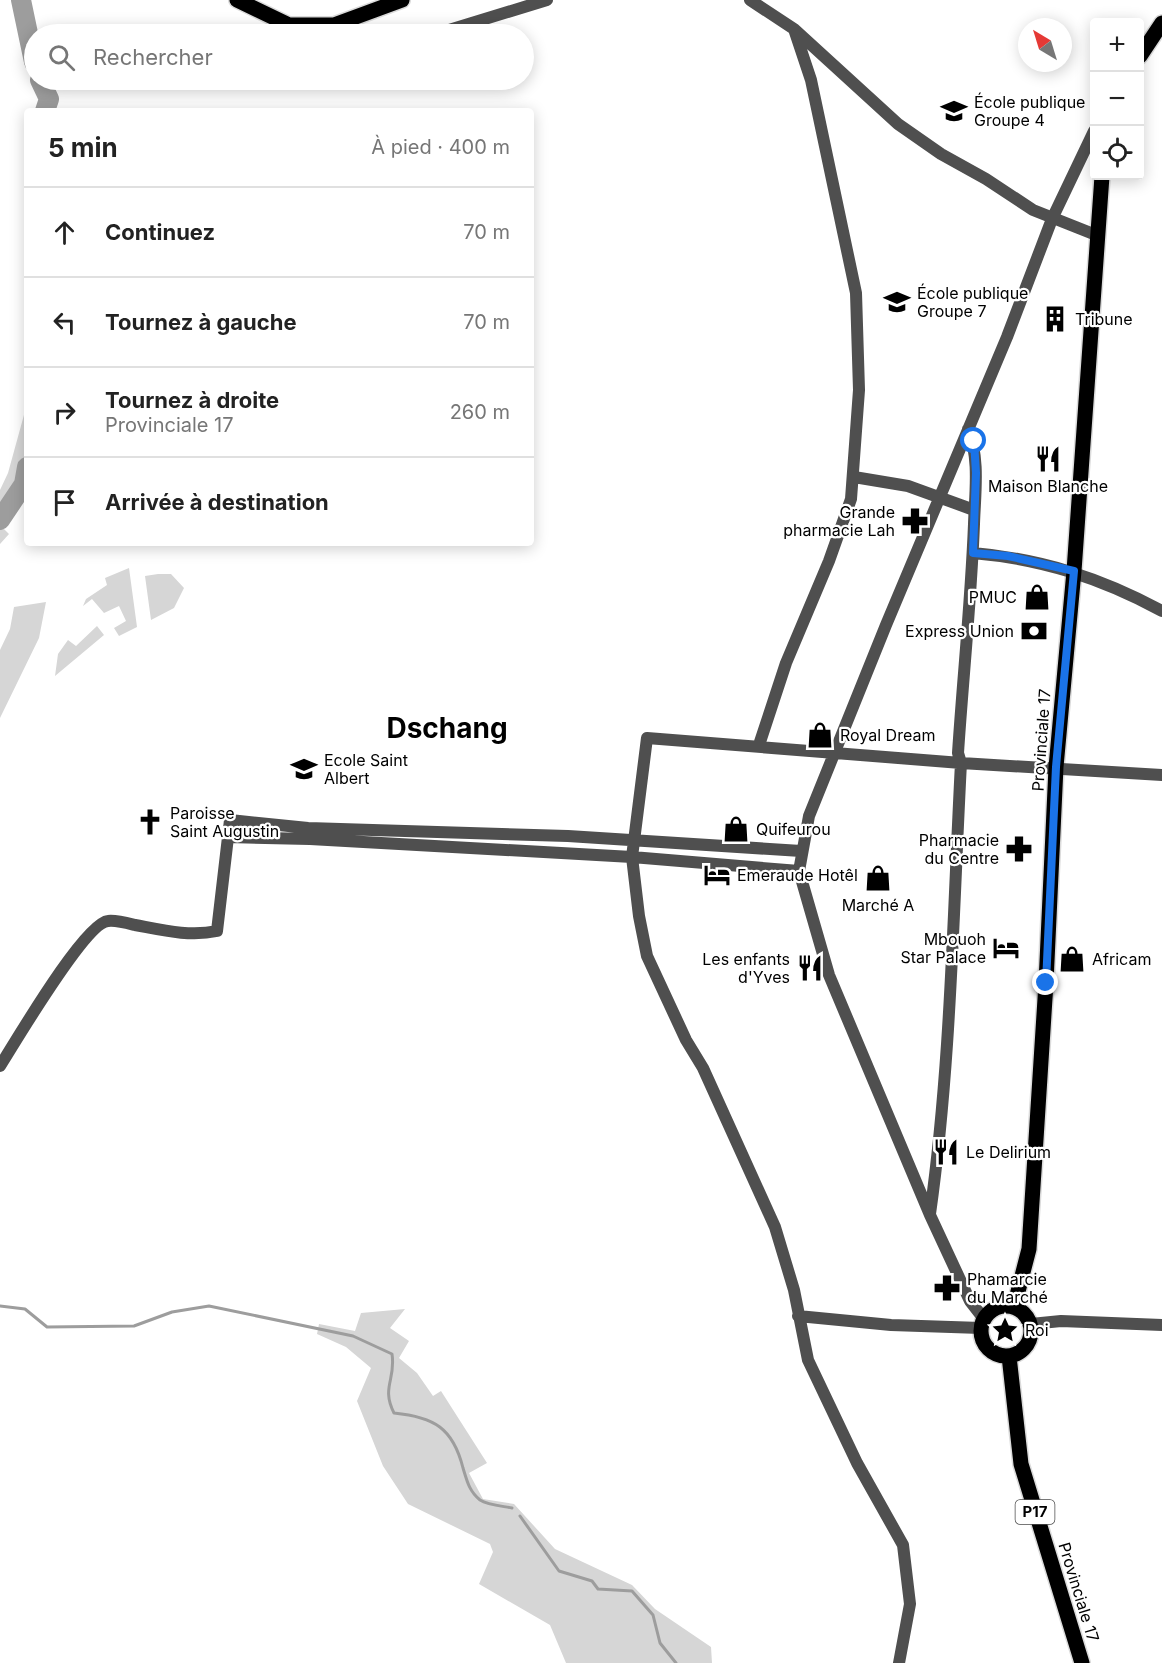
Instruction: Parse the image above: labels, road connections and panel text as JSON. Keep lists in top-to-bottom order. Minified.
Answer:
{"streets":{"main road":["Provinciale 17","P17"]},"districts":["Dschang"],"places":{"school or university":["École publique Groupe 4","École publique Groupe 7","Ecole Saint Albert"],"building":["Tribune"],"restaurant":["Maison Blanche","Les enfants d'Yves","Le Delirium"],"pharmacy":["Grande pharmacie Lah","Pharmacie du Centre","Phamarcie du Marché"],"shop":["PMUC","Royal Dream","Quifeurou","Marché A","Africam"],"bank":["Express Union"],"church":["Paroisse Saint Augustin"],"hotel":["Emeraude Hotêl","Mbouoh Star Palace"],"place":["Roi"]},"north":"top left","page":{"map_buttons":["+","−"],"search":"Rechercher","heading":["5 min","À pied · 400 m"],"list":[["Continuez","70 m"],["Tournez à gauche","70 m"],["Tournez à droite","Provinciale 17","260 m"],"Arrivée à destination"]}}
